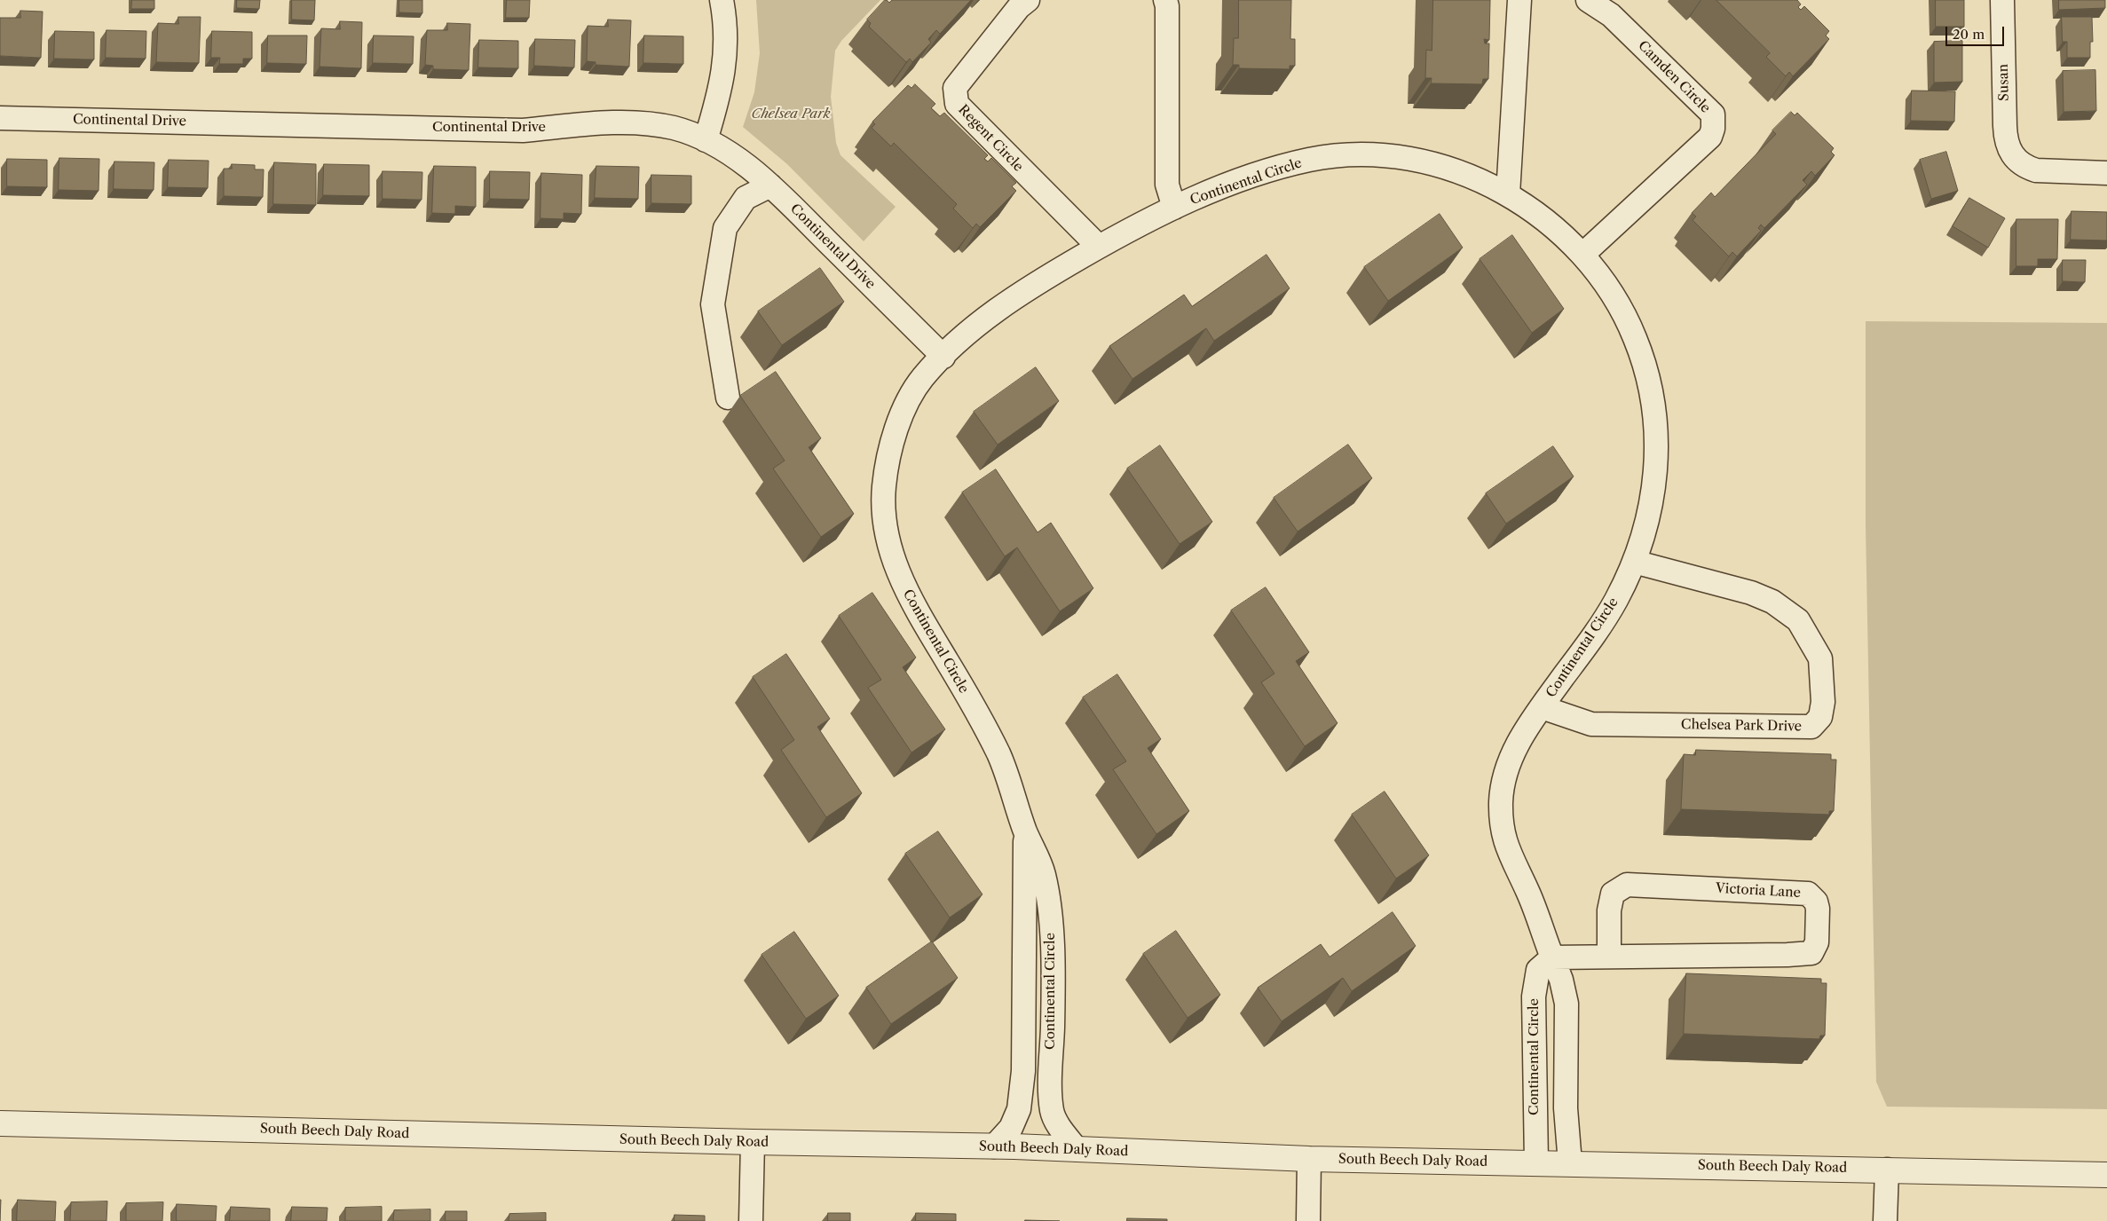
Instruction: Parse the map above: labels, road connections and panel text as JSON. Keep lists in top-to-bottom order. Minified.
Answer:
{"streets":{"street":["Camden Circle","Susan","Continental Drive","Regent Circle","Continental Circle","Chelsea Park Drive","Victoria Lane","South Beech Daly Road"]},"crossings":[["Camden Circle","Continental Circle"],["Continental Drive","Continental Circle"],["Regent Circle","Continental Circle"],["Continental Circle","Chelsea Park Drive"],["Continental Circle","Victoria Lane"],["Continental Circle","South Beech Daly Road"]],"parks":["Chelsea Park"],"scale_bar":"20 m"}
